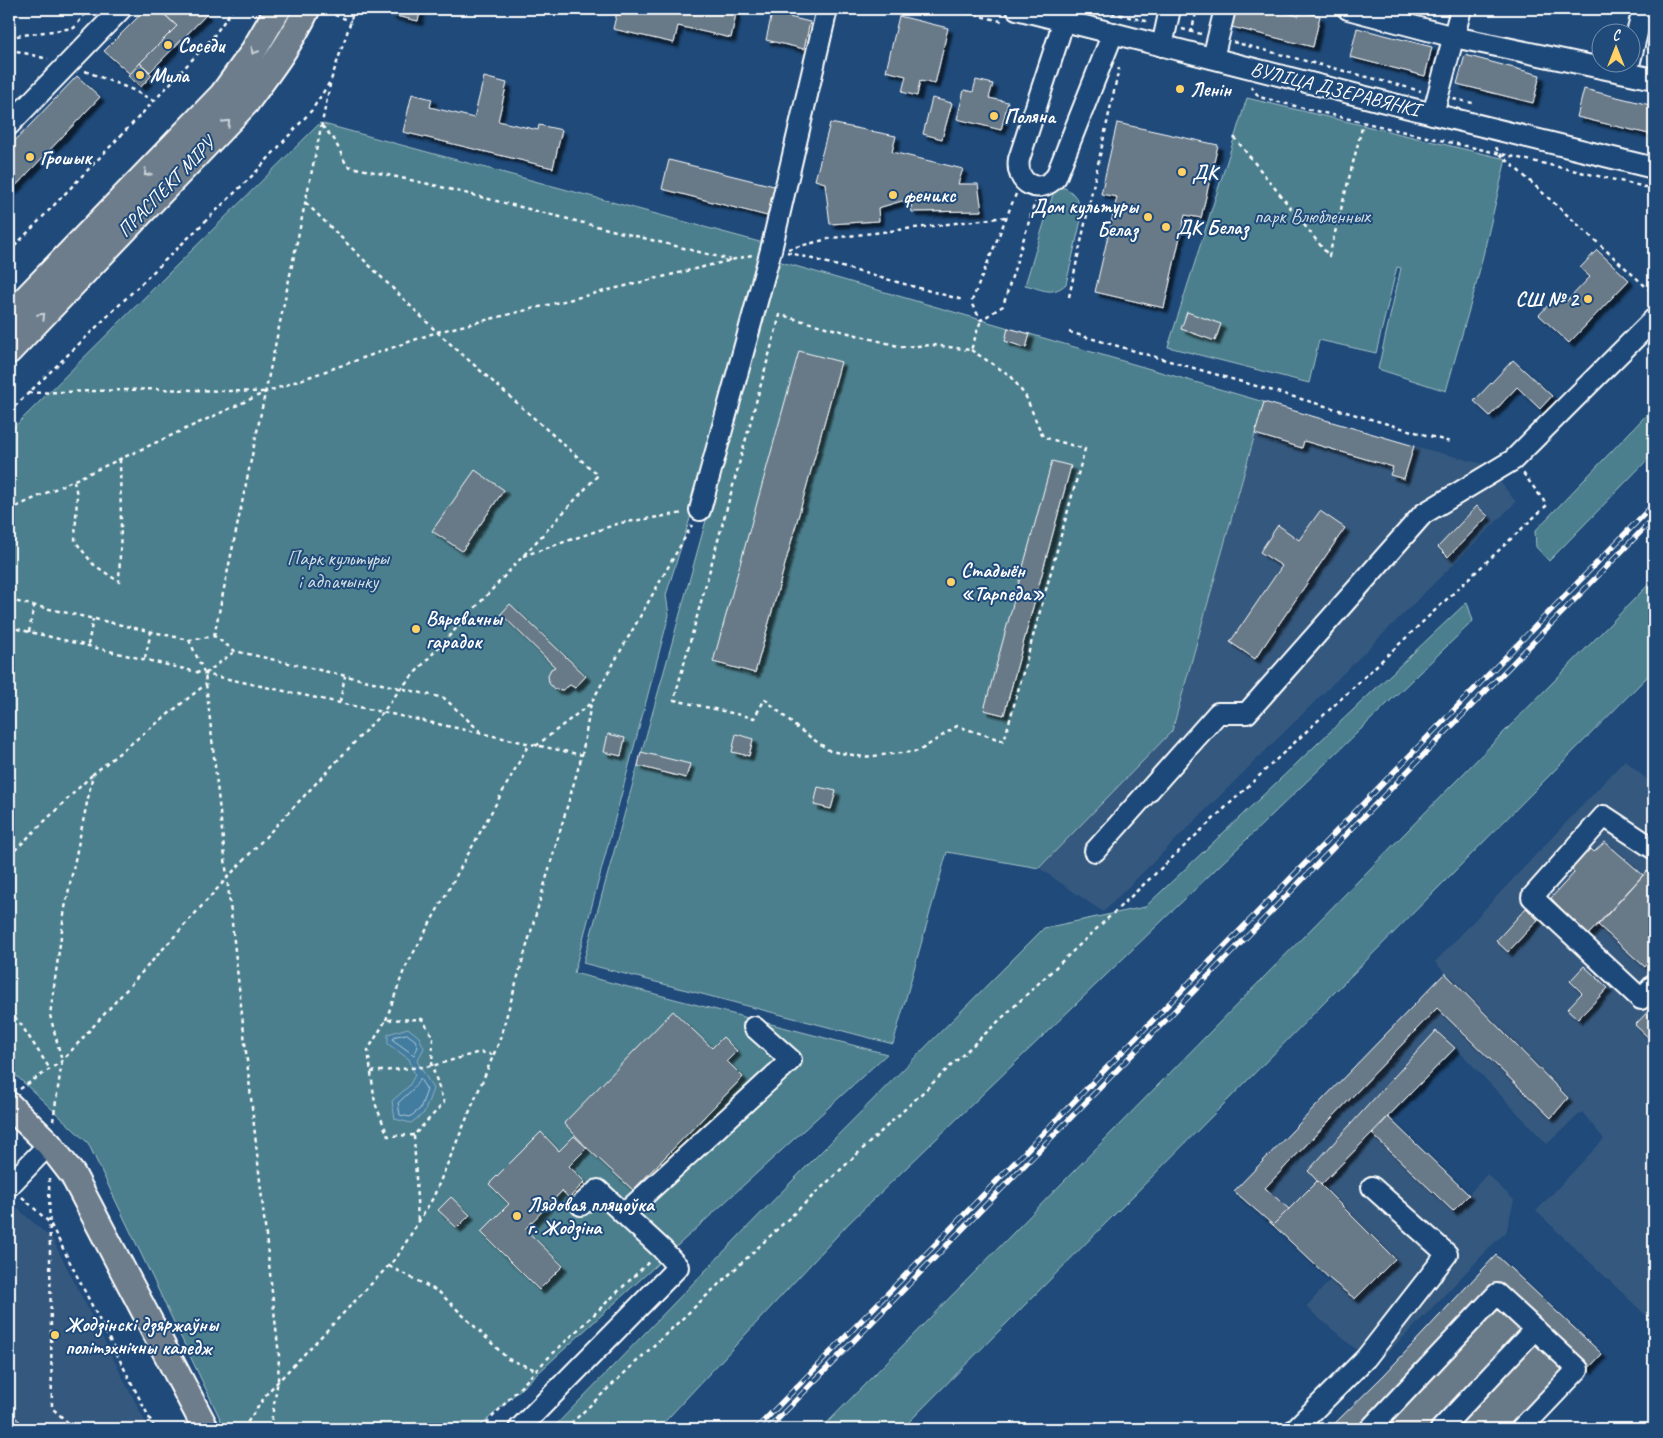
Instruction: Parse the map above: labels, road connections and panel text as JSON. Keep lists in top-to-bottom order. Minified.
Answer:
{"streets":{"main road":["ПРАСПЕКТ МІРУ"],"street":["ВУЛІЦА ДЗЕРАВЯНКІ"]},"parks":["парк Влюбленных","Парк культуры і адпачынку"],"places":["Соседи","Мила","Ленін","Поляна","Грошык","ДК","феникс","Дом культуры Белаз","ДК Белаз","СШ № 2","Стадыён «Тарпеда»","Вяровачны гарадок","Лядовая пляцоўка г. Жодзіна","Жодзінскі дзяржаўны політэхнічны каледж"],"north":"top"}
